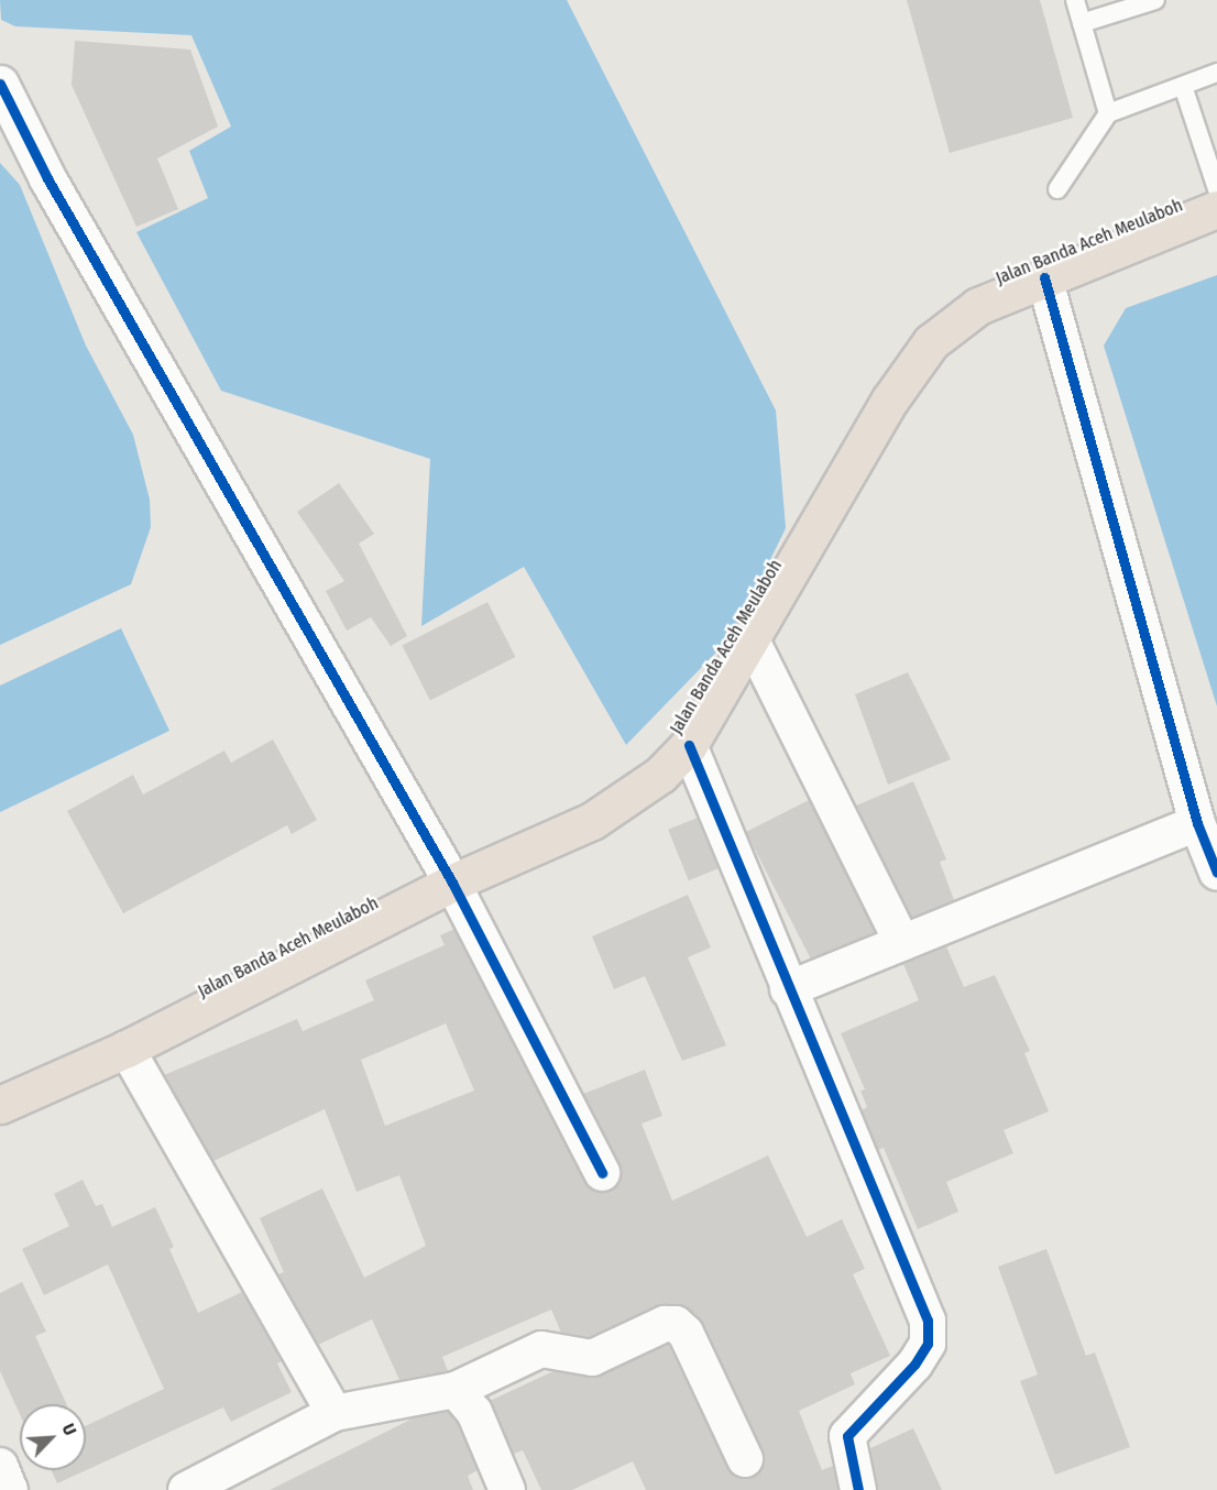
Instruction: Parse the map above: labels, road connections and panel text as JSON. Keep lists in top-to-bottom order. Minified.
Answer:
{"streets":{"highway":["Jalan Banda Aceh Meulaboh"]},"north":"top right"}
